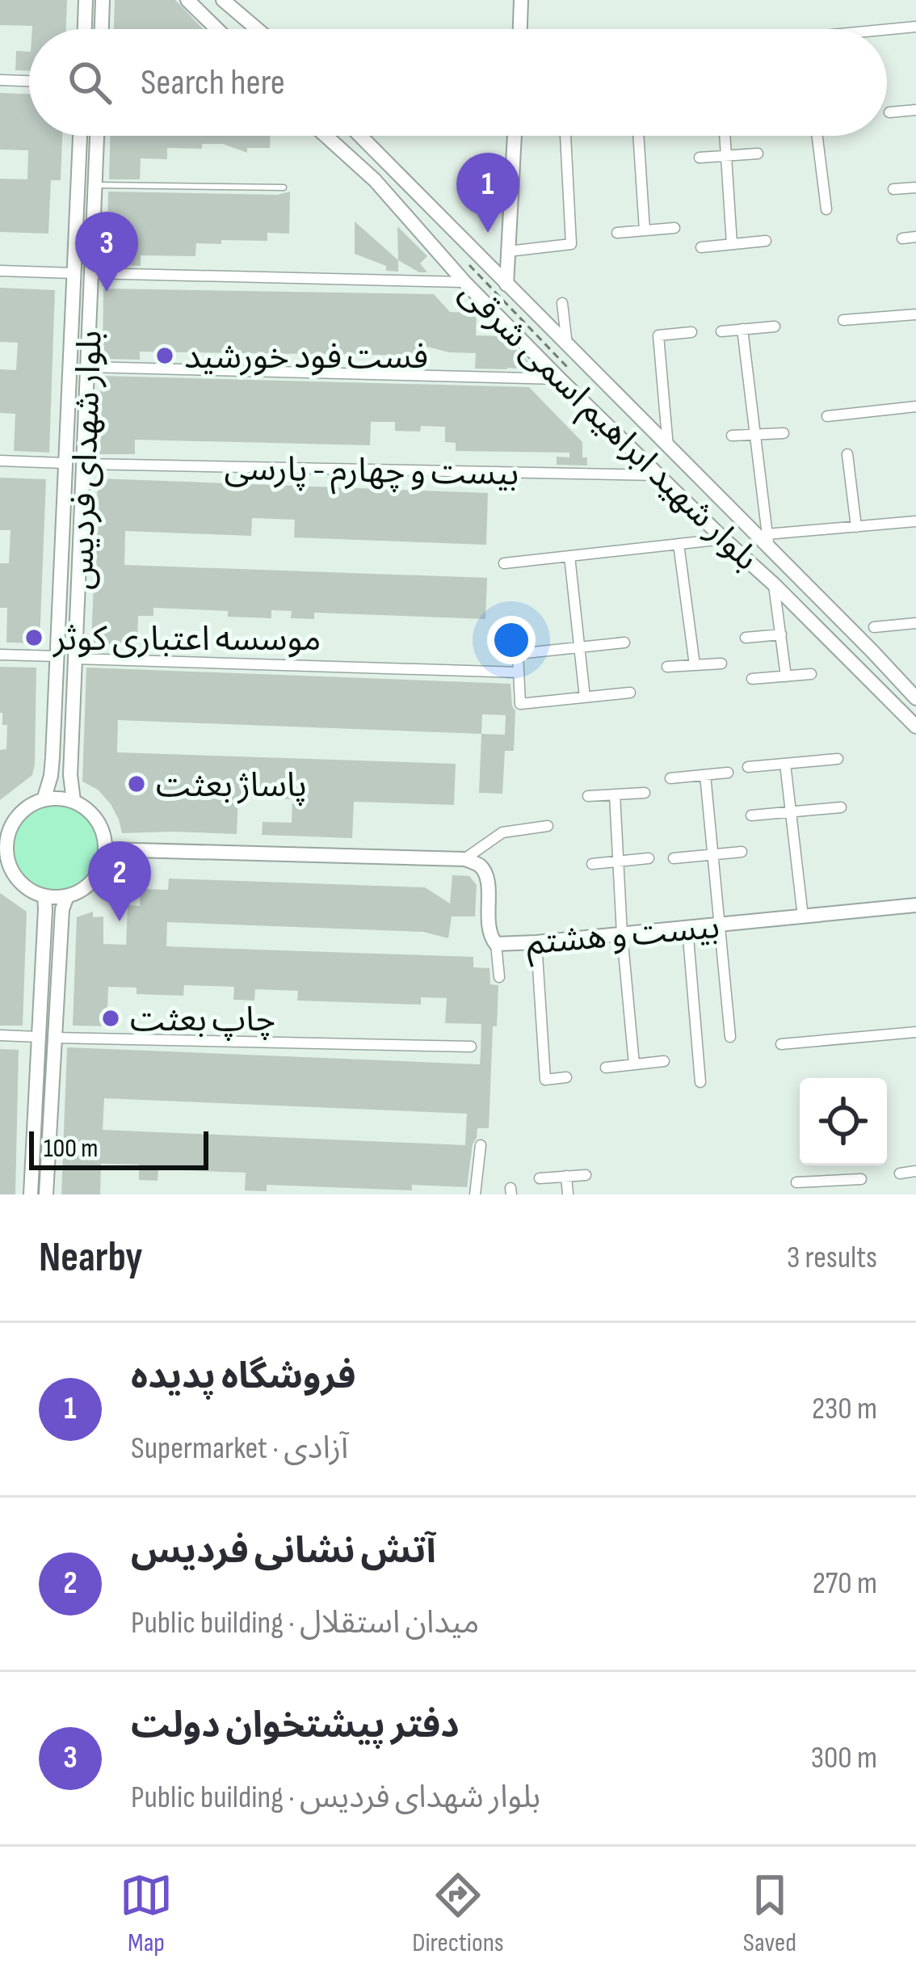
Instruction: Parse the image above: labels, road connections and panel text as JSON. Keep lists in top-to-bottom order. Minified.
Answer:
{"streets":{"main road":["بلوار شهید ابراهیم اسمی شرقی","بلوار شهدای فردیس","بیست و هشتم"],"street":["بیست و چهارم - پارسی"]},"crossings":[["بلوار شهید ابراهیم اسمی شرقی","بیست و چهارم - پارسی"],["بلوار شهدای فردیس","بیست و چهارم - پارسی"]],"places":["فست فود خورشید","موسسه اعتباری کوثر","پاساژ بعثت","چاپ بعثت"],"scale_bar":"100 m","page":{"search":"Search here","pins":["1","3","2"],"scale":"100 m","heading":["Nearby","3 results"],"list":[{"mark":"1","name":"فروشگاه پدیده","note":"Supermarket · آزادی","value":"230 m"},{"mark":"2","name":"آتش نشانی فردیس","note":"Public building · میدان استقلال","value":"270 m"},{"mark":"3","name":"دفتر پیشتخوان دولت","note":"Public building · بلوار شهدای فردیس","value":"300 m"}],"nav":["Map","Directions","Saved"]}}
